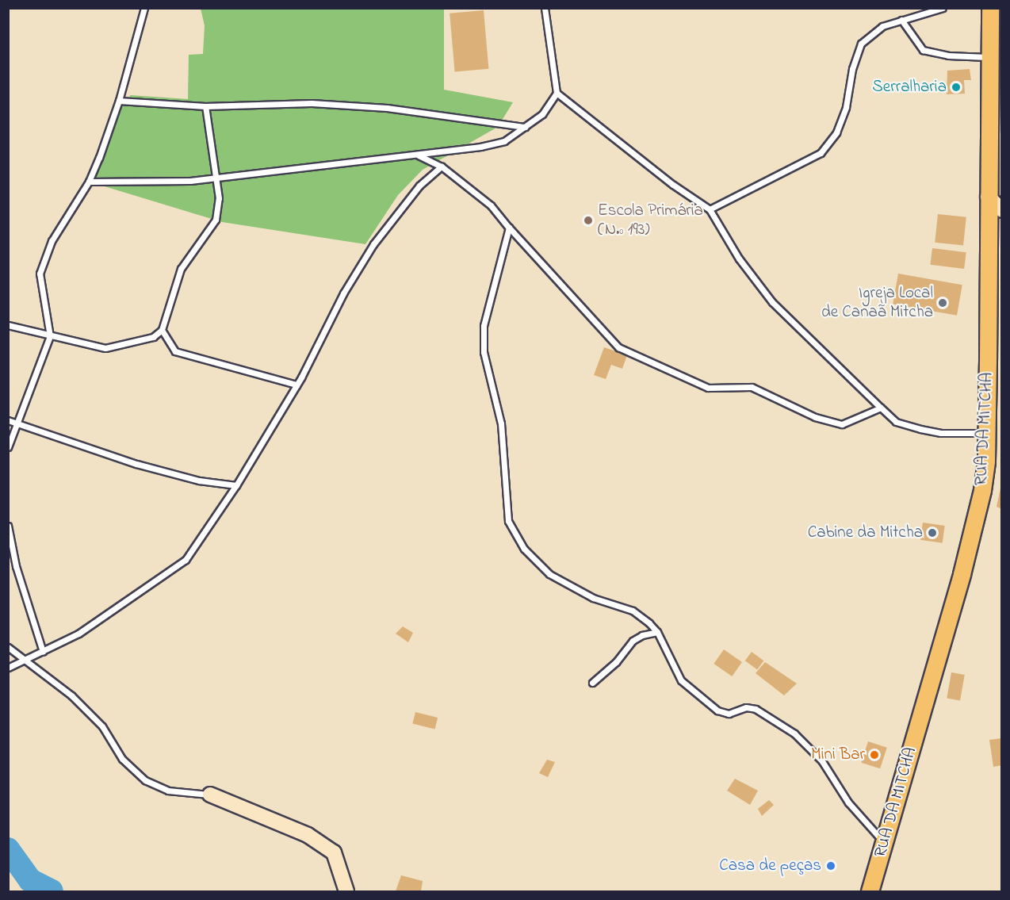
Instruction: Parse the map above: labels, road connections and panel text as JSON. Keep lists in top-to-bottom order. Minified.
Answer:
{"streets":{"main road":["RUA DA MITCHA"]},"places":["Serralharia","Escola Primária (N.º 193)","Igreja Local de Canaã Mitcha","Cabine da Mitcha","Mini Bar","Casa de peças"]}
